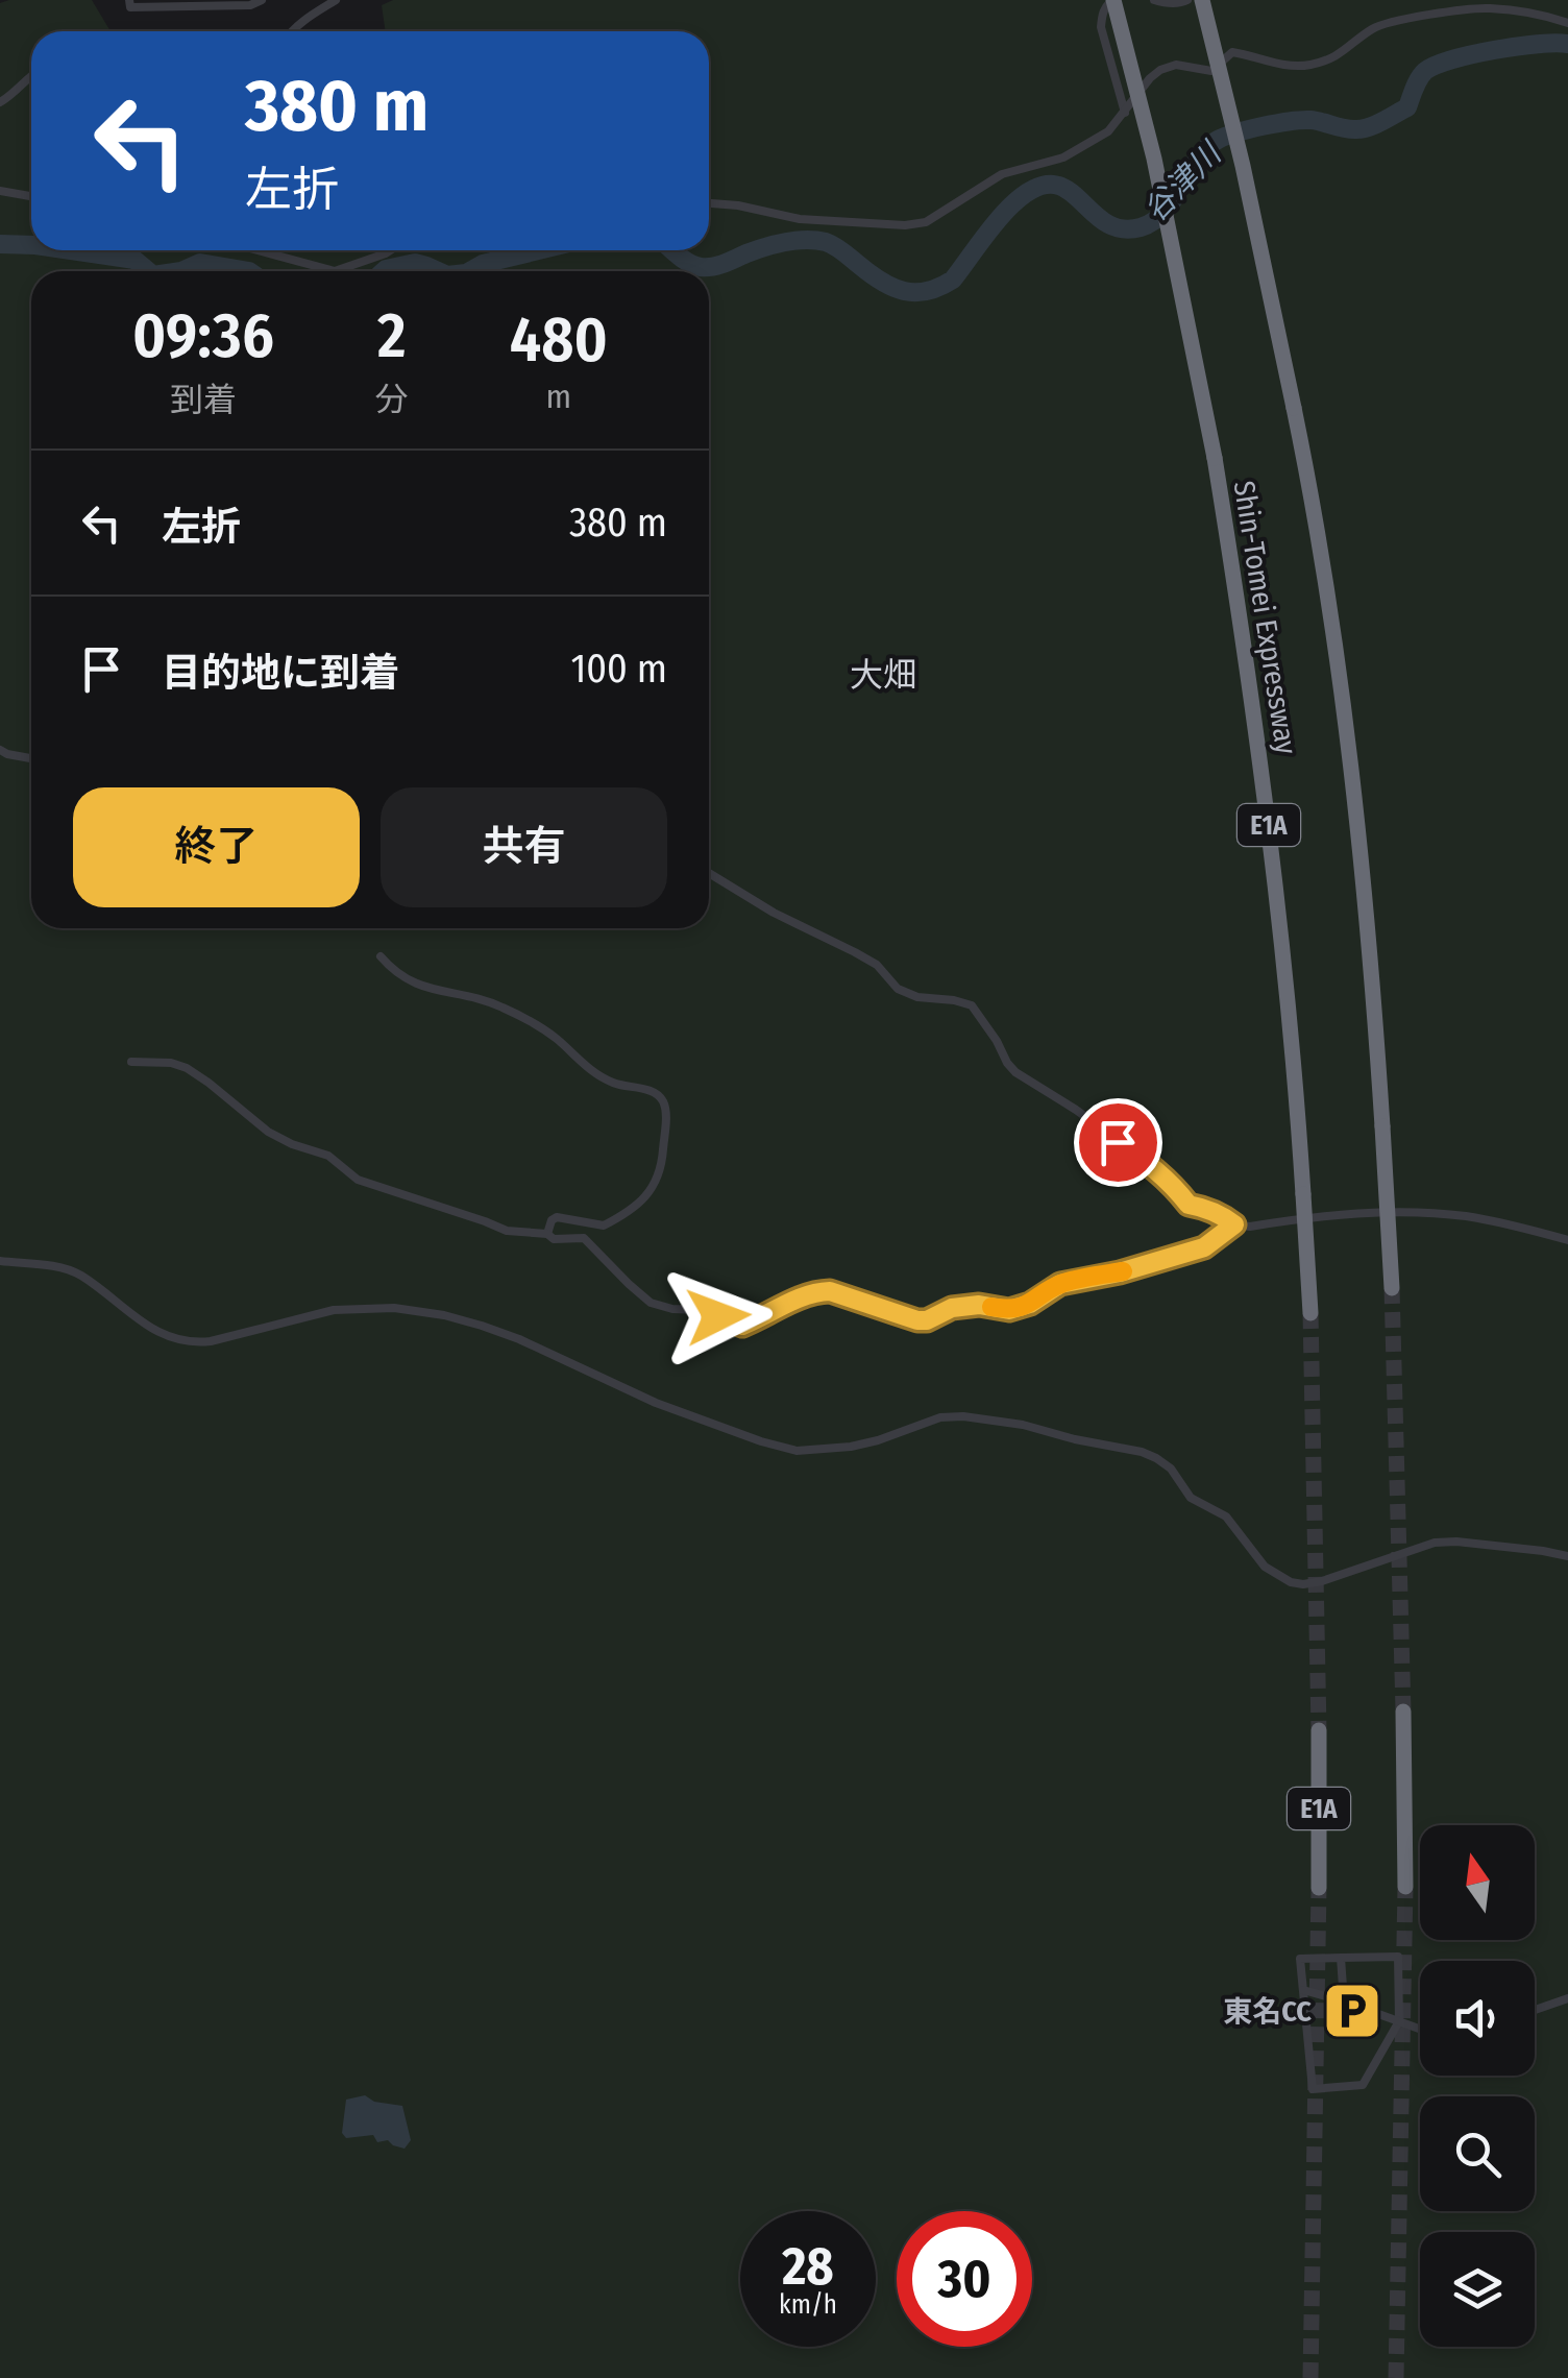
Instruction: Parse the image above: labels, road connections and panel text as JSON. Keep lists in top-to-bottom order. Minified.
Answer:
{"streets":{"highway":["Shin-Tomei Expressway","E1A"]},"districts":["大畑"],"water":["谷津川"],"places":{"parking":["東名CC"]},"north":"top","page":{"turn":["380 m","左折"],"eta":["09:36","到着","2","分","480","m"],"list":[{"name":"左折","value":"380 m"},{"name":"目的地に到着","value":"100 m"}],"buttons":["終了","共有"],"speed":"28 km/h","limit":"30"}}
